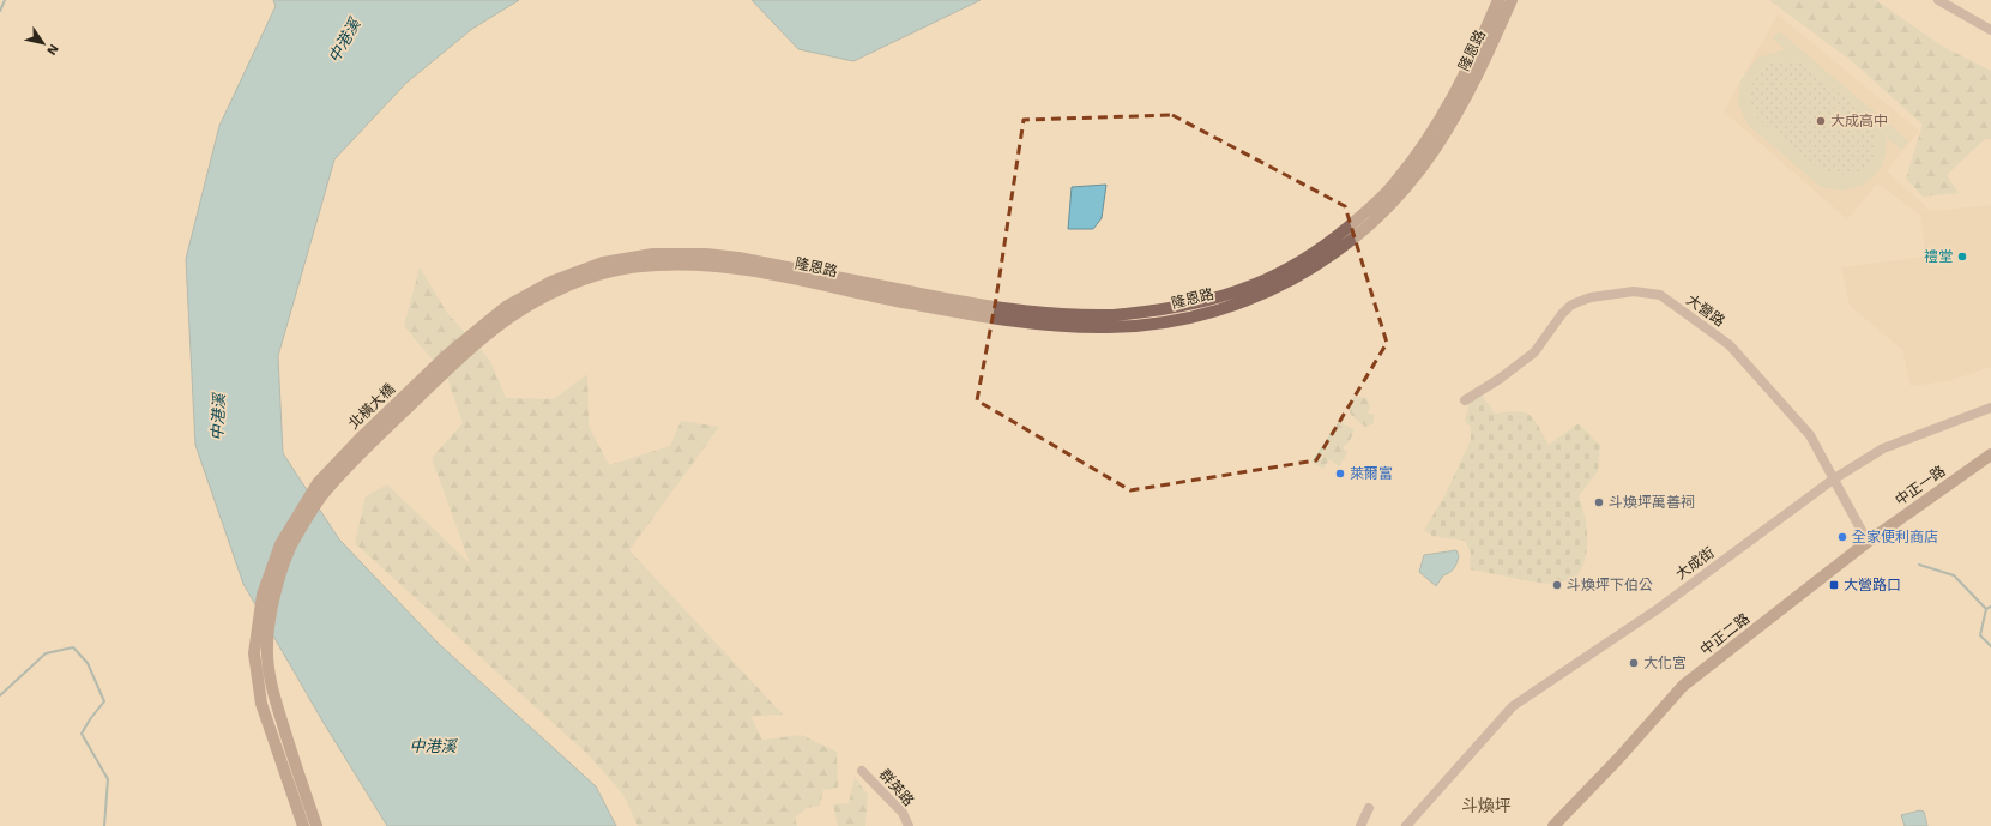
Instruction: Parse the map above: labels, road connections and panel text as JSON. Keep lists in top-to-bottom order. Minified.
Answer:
{"streets":{"main road":["隆恩路","北橫大橋","中正一路","中正二路"],"street":["大營路","大成街","群英路"]},"crossings":[["隆恩路","北橫大橋"],["大營路","中正一路"],["大營路","大成街"],["大營路","中正二路"],["中正一路","中正二路"]],"districts":["斗煥坪"],"water":["中港溪"],"places":{"other":["大成高中","禮堂","萊爾富","斗煥坪萬善祠","全家便利商店","斗煥坪下伯公","大化宮"],"transit":["大營路口"]},"north":"bottom right"}
